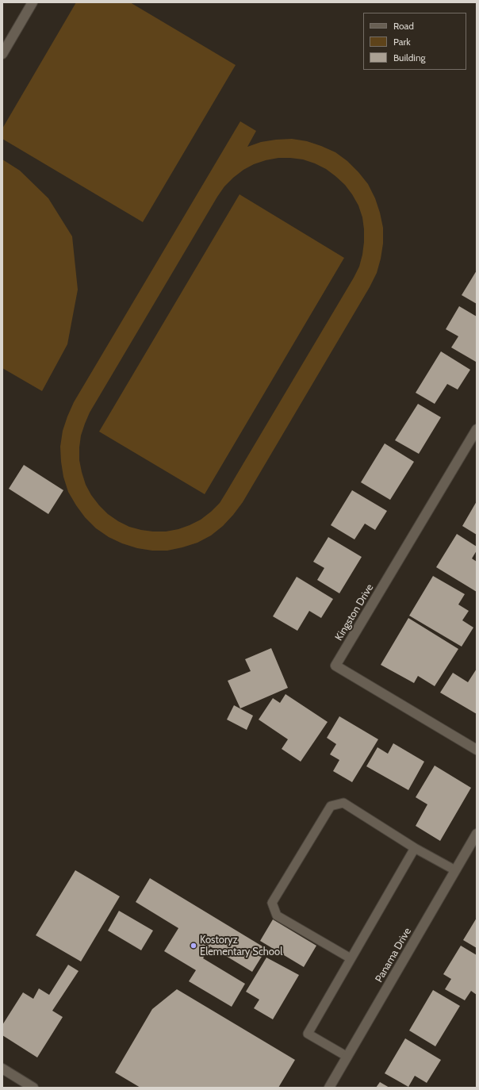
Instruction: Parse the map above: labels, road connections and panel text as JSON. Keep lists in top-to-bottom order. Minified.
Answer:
{"streets":{"street":["Kingston Drive","Panama Drive"]},"places":["Kostoryz Elementary School"],"legend":["Road","Park","Building"]}
